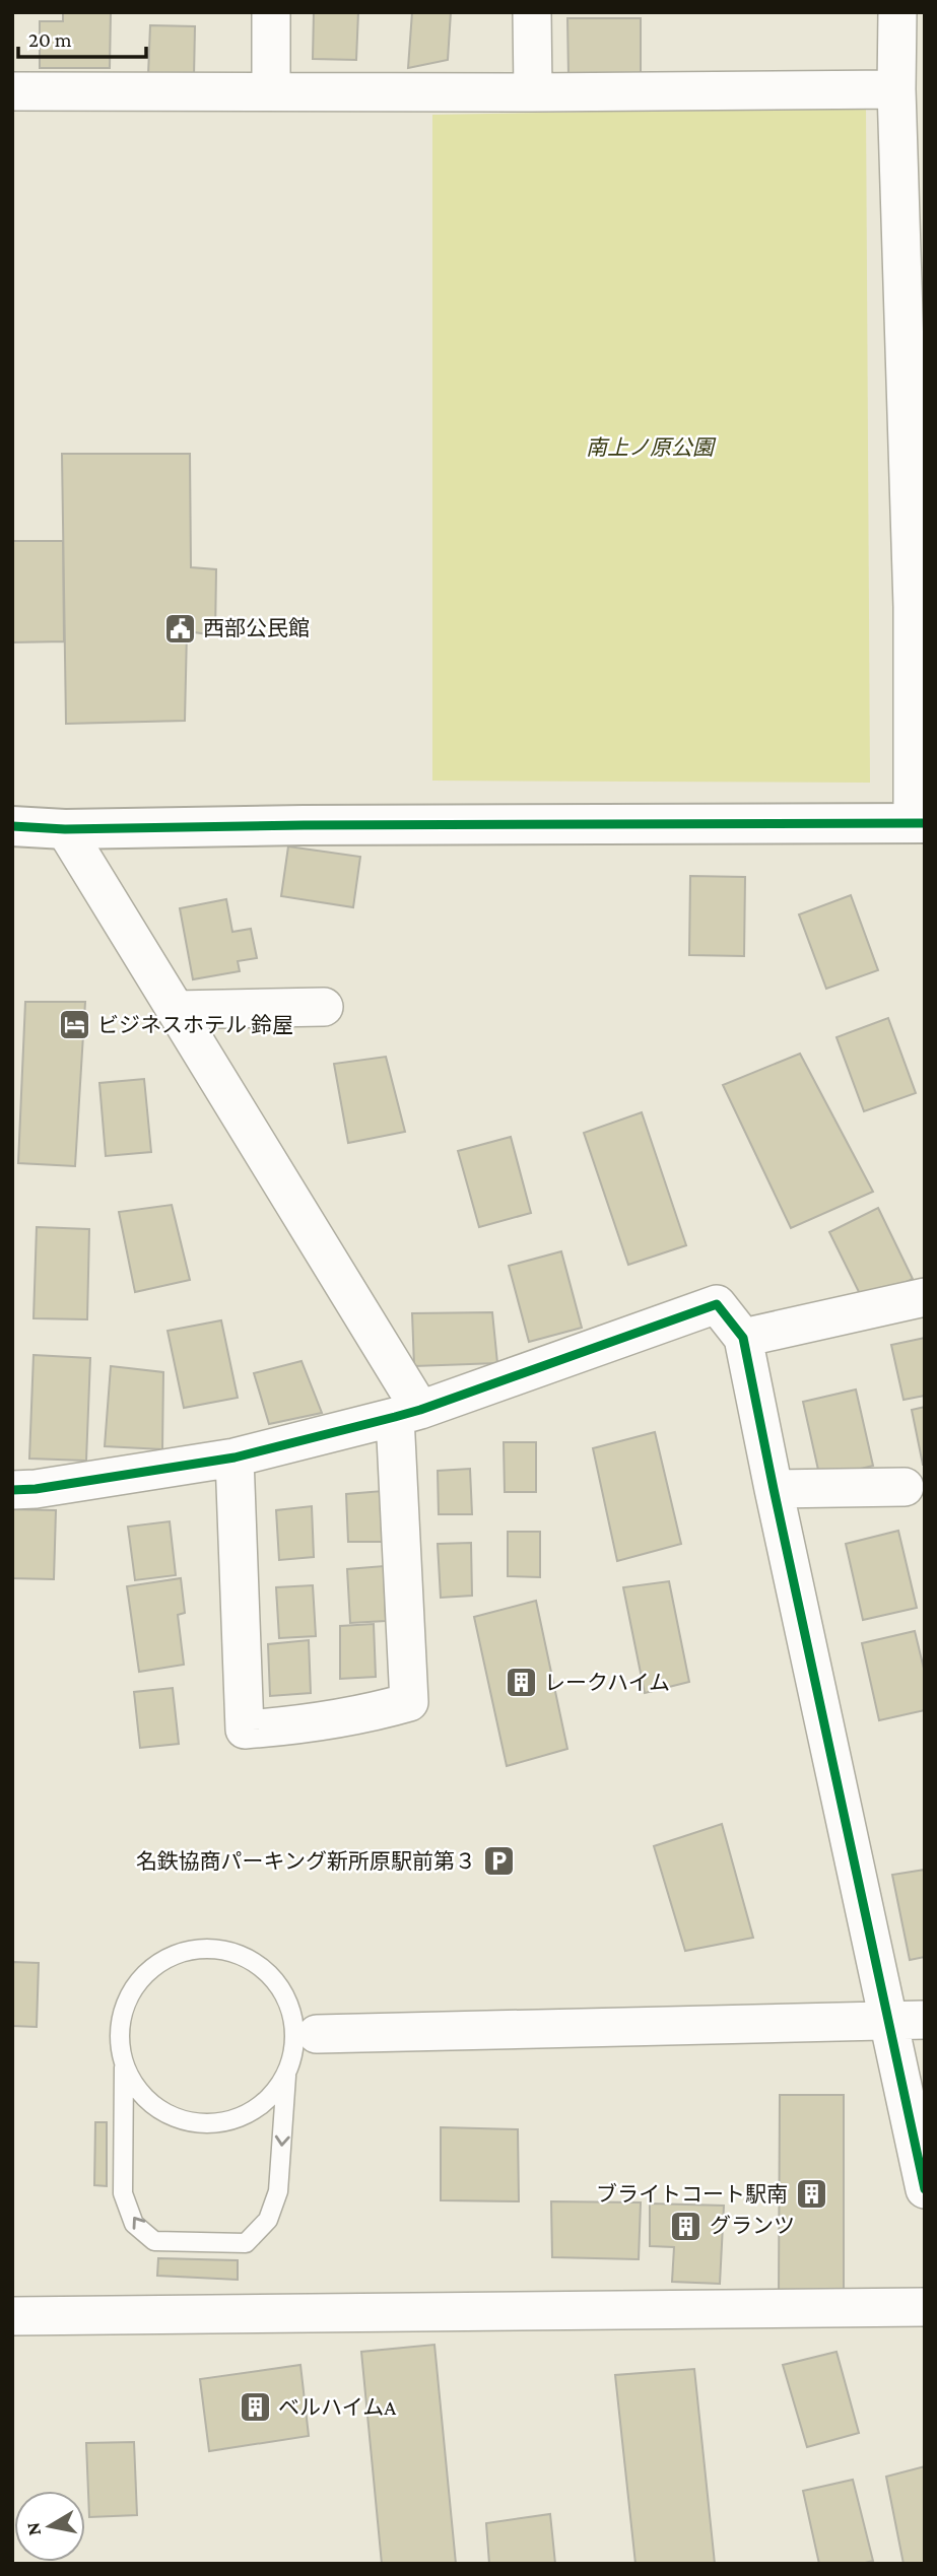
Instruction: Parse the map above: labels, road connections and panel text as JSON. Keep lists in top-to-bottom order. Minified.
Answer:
{"parks":["南上ノ原公園"],"places":{"public building":["西部公民館"],"hotel":["ビジネスホテル 鈴屋"],"building":["レークハイム","ブライトコート駅南","グランツ","ベルハイムA"],"parking":["名鉄協商パーキング新所原駅前第３"]},"scale_bar":"20 m","north":"left"}
